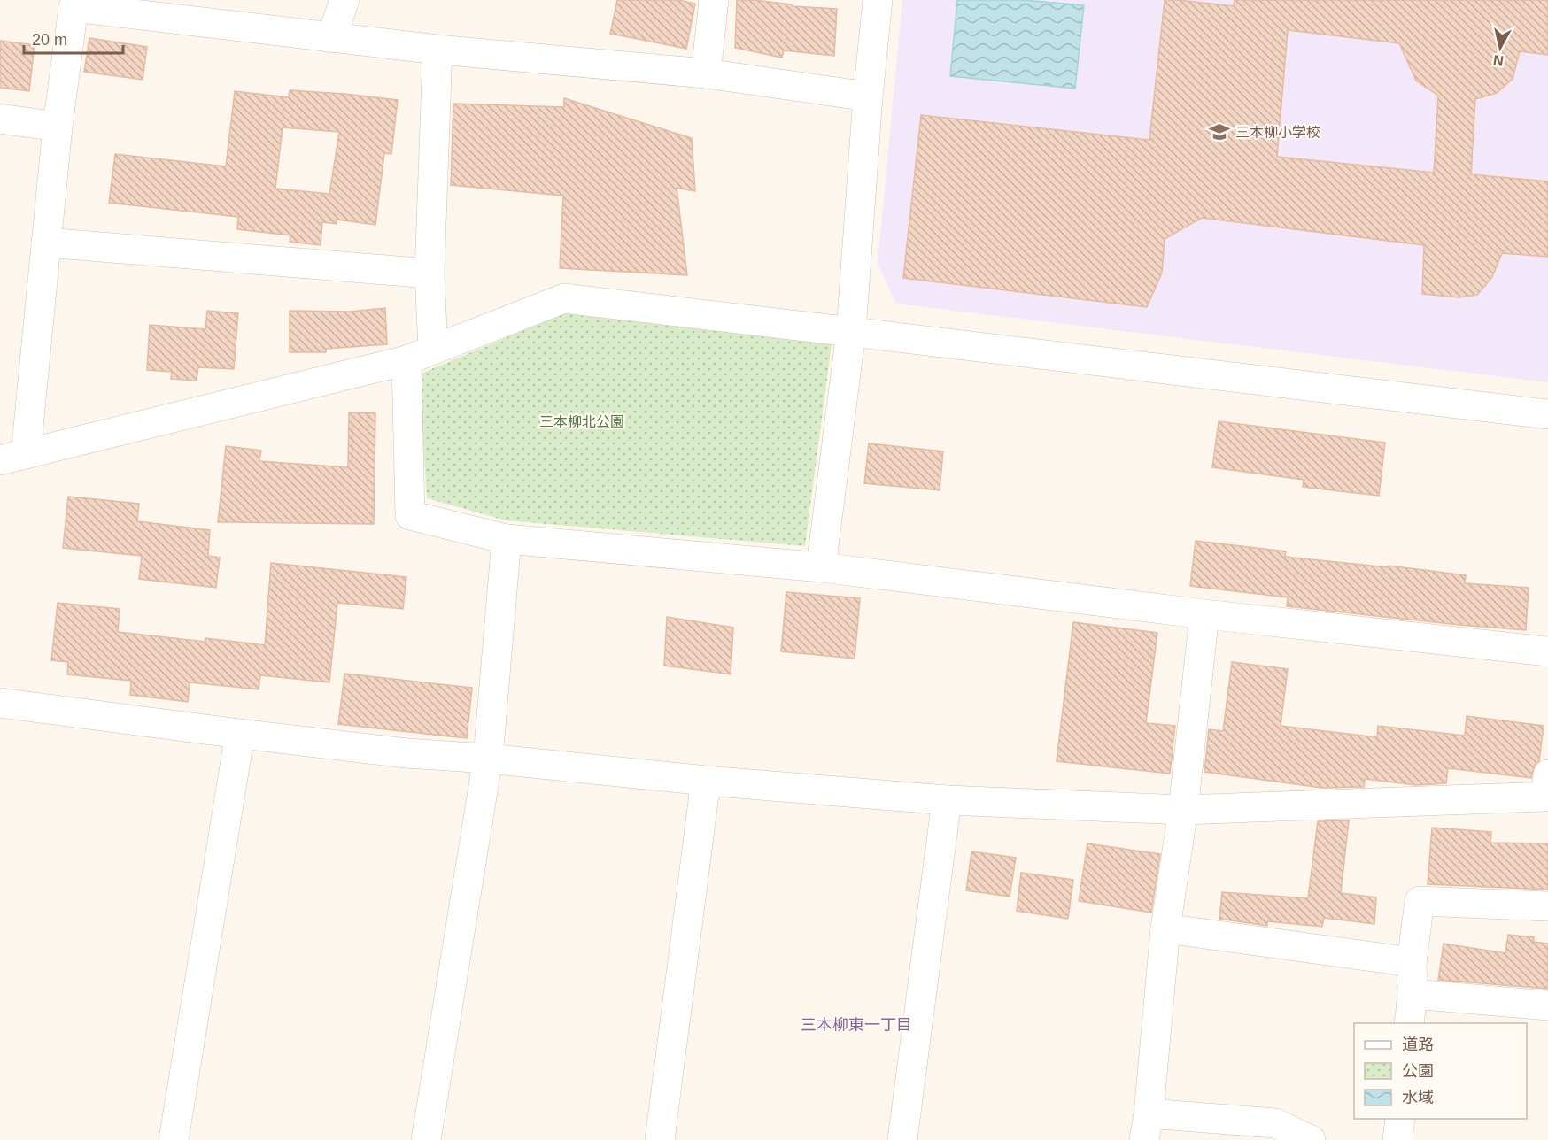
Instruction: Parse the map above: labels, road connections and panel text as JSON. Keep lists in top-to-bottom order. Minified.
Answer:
{"districts":["三本柳東一丁目"],"parks":["三本柳北公園"],"places":{"school or university":["三本柳小学校"]},"legend":["道路","公園","水域"],"scale_bar":"20 m","north":"bottom"}
